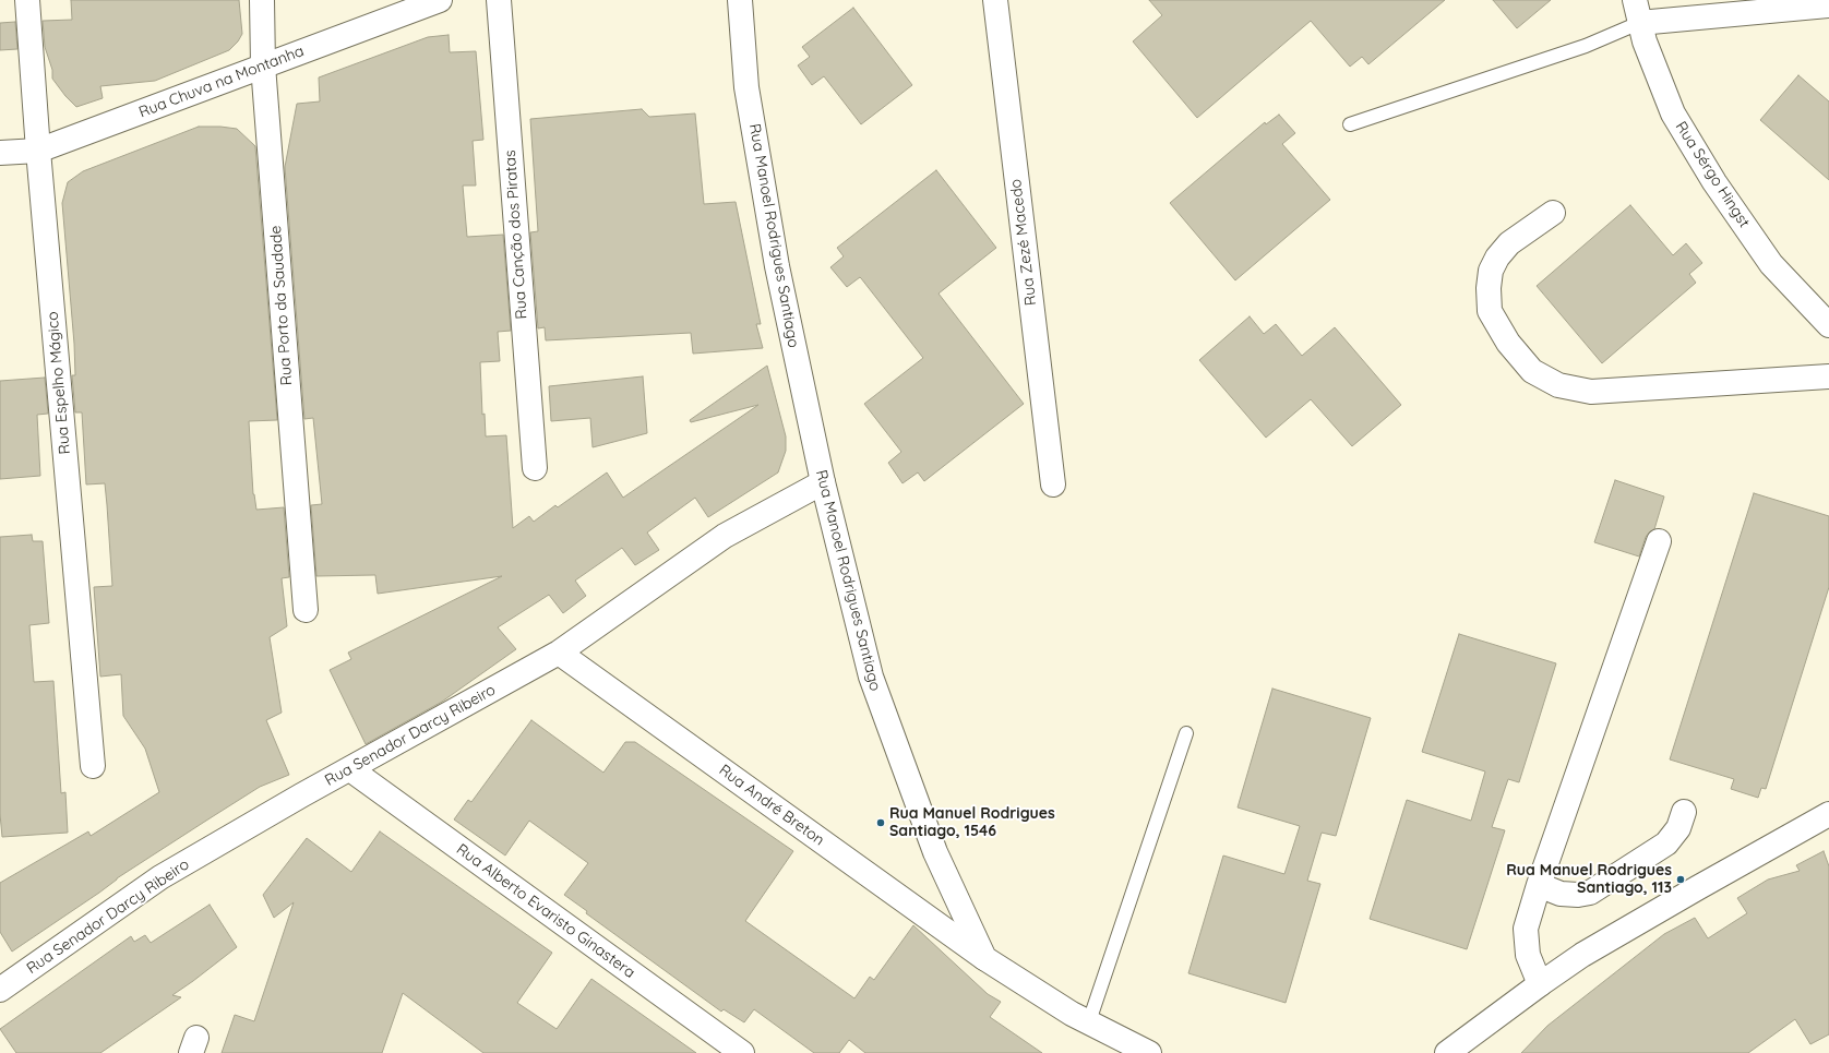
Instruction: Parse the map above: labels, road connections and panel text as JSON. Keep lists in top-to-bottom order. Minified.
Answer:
{"streets":{"street":["Rua Chuva na Montanha","Rua Sérgo Hingst","Rua Canção dos Piratas","Rua Manoel Rodrigues Santiago","Rua Zezé Macedo","Rua Porto da Saudade","Rua Espelho Mágico","Rua Senador Darcy Ribeiro","Rua André Breton","Rua Alberto Evaristo Ginastera"]},"crossings":[["Rua Chuva na Montanha","Rua Porto da Saudade"],["Rua Chuva na Montanha","Rua Espelho Mágico"],["Rua Manoel Rodrigues Santiago","Rua Senador Darcy Ribeiro"],["Rua Manoel Rodrigues Santiago","Rua André Breton"],["Rua Senador Darcy Ribeiro","Rua André Breton"],["Rua Senador Darcy Ribeiro","Rua Alberto Evaristo Ginastera"]],"places":["Rua Manuel Rodrigues Santiago, 1546","Rua Manuel Rodrigues Santiago, 113"]}
